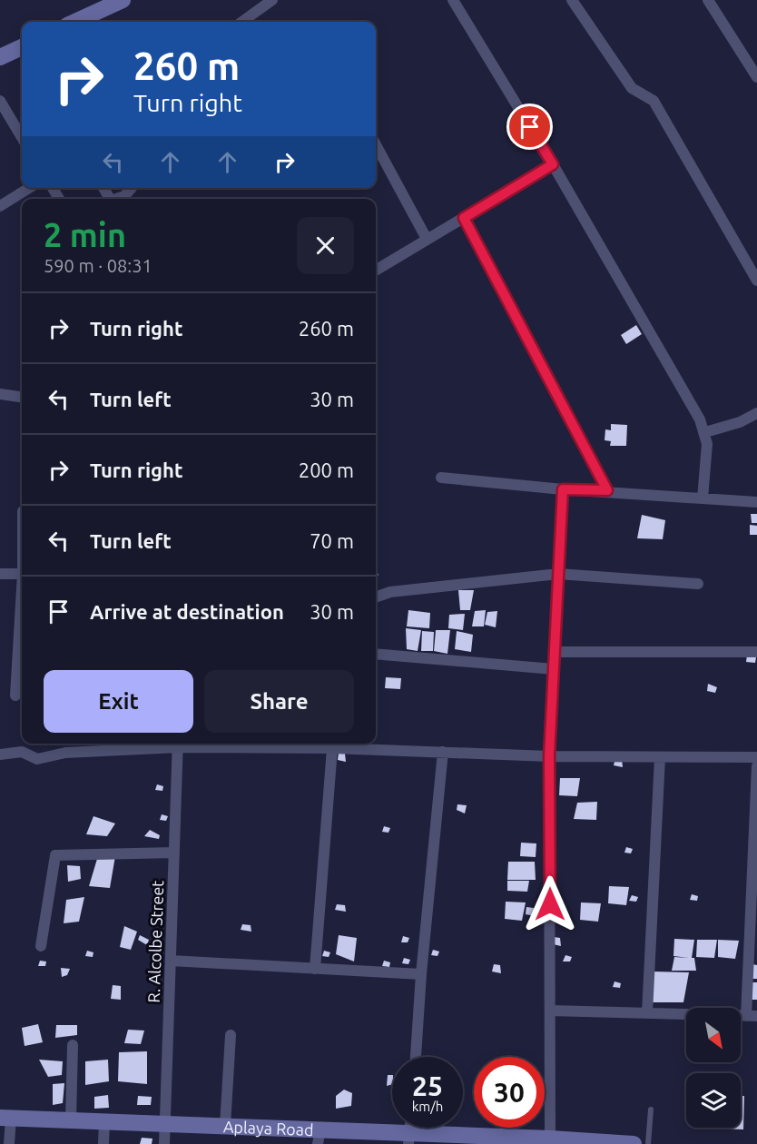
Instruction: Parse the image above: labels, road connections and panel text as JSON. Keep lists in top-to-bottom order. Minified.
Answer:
{"streets":{"street":["R. Alcolbe Street","Aplaya Road"]},"crossings":[["R. Alcolbe Street","Aplaya Road"]],"north":"bottom right","page":{"turn":["260 m","Turn right"],"heading":["2 min","590 m · 08:31"],"list":[{"name":"Turn right","value":"260 m"},{"name":"Turn left","value":"30 m"},{"name":"Turn right","value":"200 m"},{"name":"Turn left","value":"70 m"},{"name":"Arrive at destination","value":"30 m"}],"buttons":["Exit","Share"],"speed":"25 km/h","limit":"30"}}
